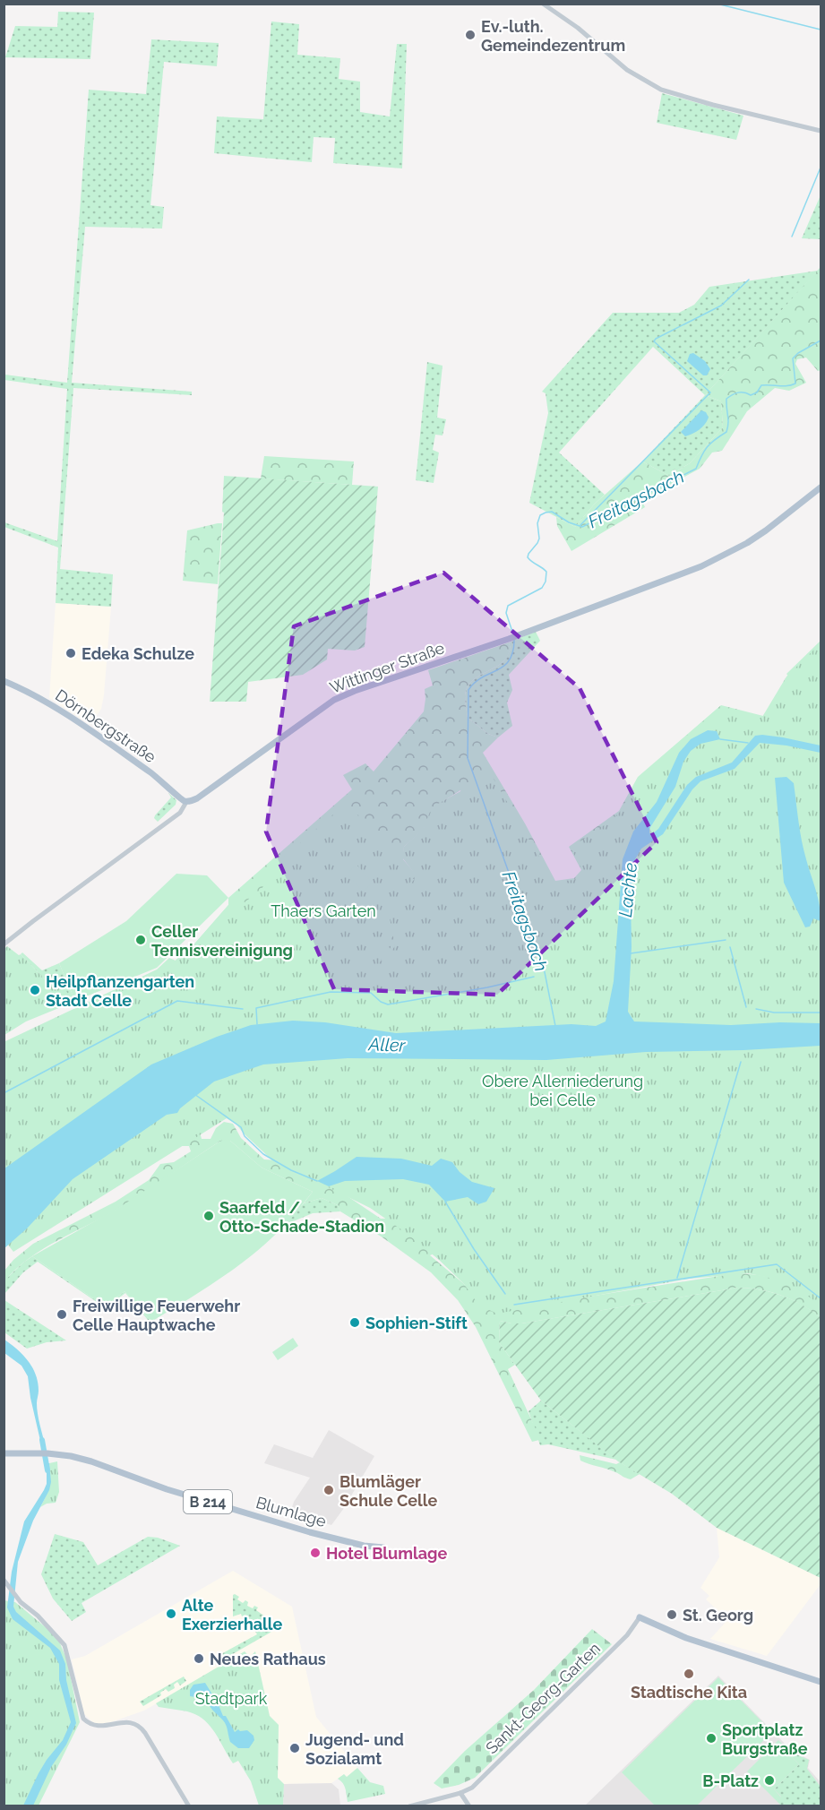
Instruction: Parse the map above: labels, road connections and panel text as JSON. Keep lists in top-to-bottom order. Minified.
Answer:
{"streets":{"main road":["Wittinger Straße","Dörnbergstraße","B 214","Blumlage"],"street":["Sankt-Georg-Garten"]},"crossings":[["Wittinger Straße","Dörnbergstraße"]],"water":["Freitagsbach","Lachte","Aller"],"parks":["Thaers Garten","Obere Allerniederung bei Celle","Stadtpark"],"places":["Ev.-luth. Gemeindezentrum","Edeka Schulze","Celler Tennisvereinigung","Heilpflanzengarten Stadt Celle","Saarfeld / Otto-Schade-Stadion","Freiwillige Feuerwehr Celle Hauptwache","Sophien-Stift","Blumläger Schule Celle","Hotel Blumlage","Alte Exerzierhalle","St. Georg","Neues Rathaus","Stadtische Kita","Sportplatz Burgstraße","Jugend- und Sozialamt","B-Platz"]}
